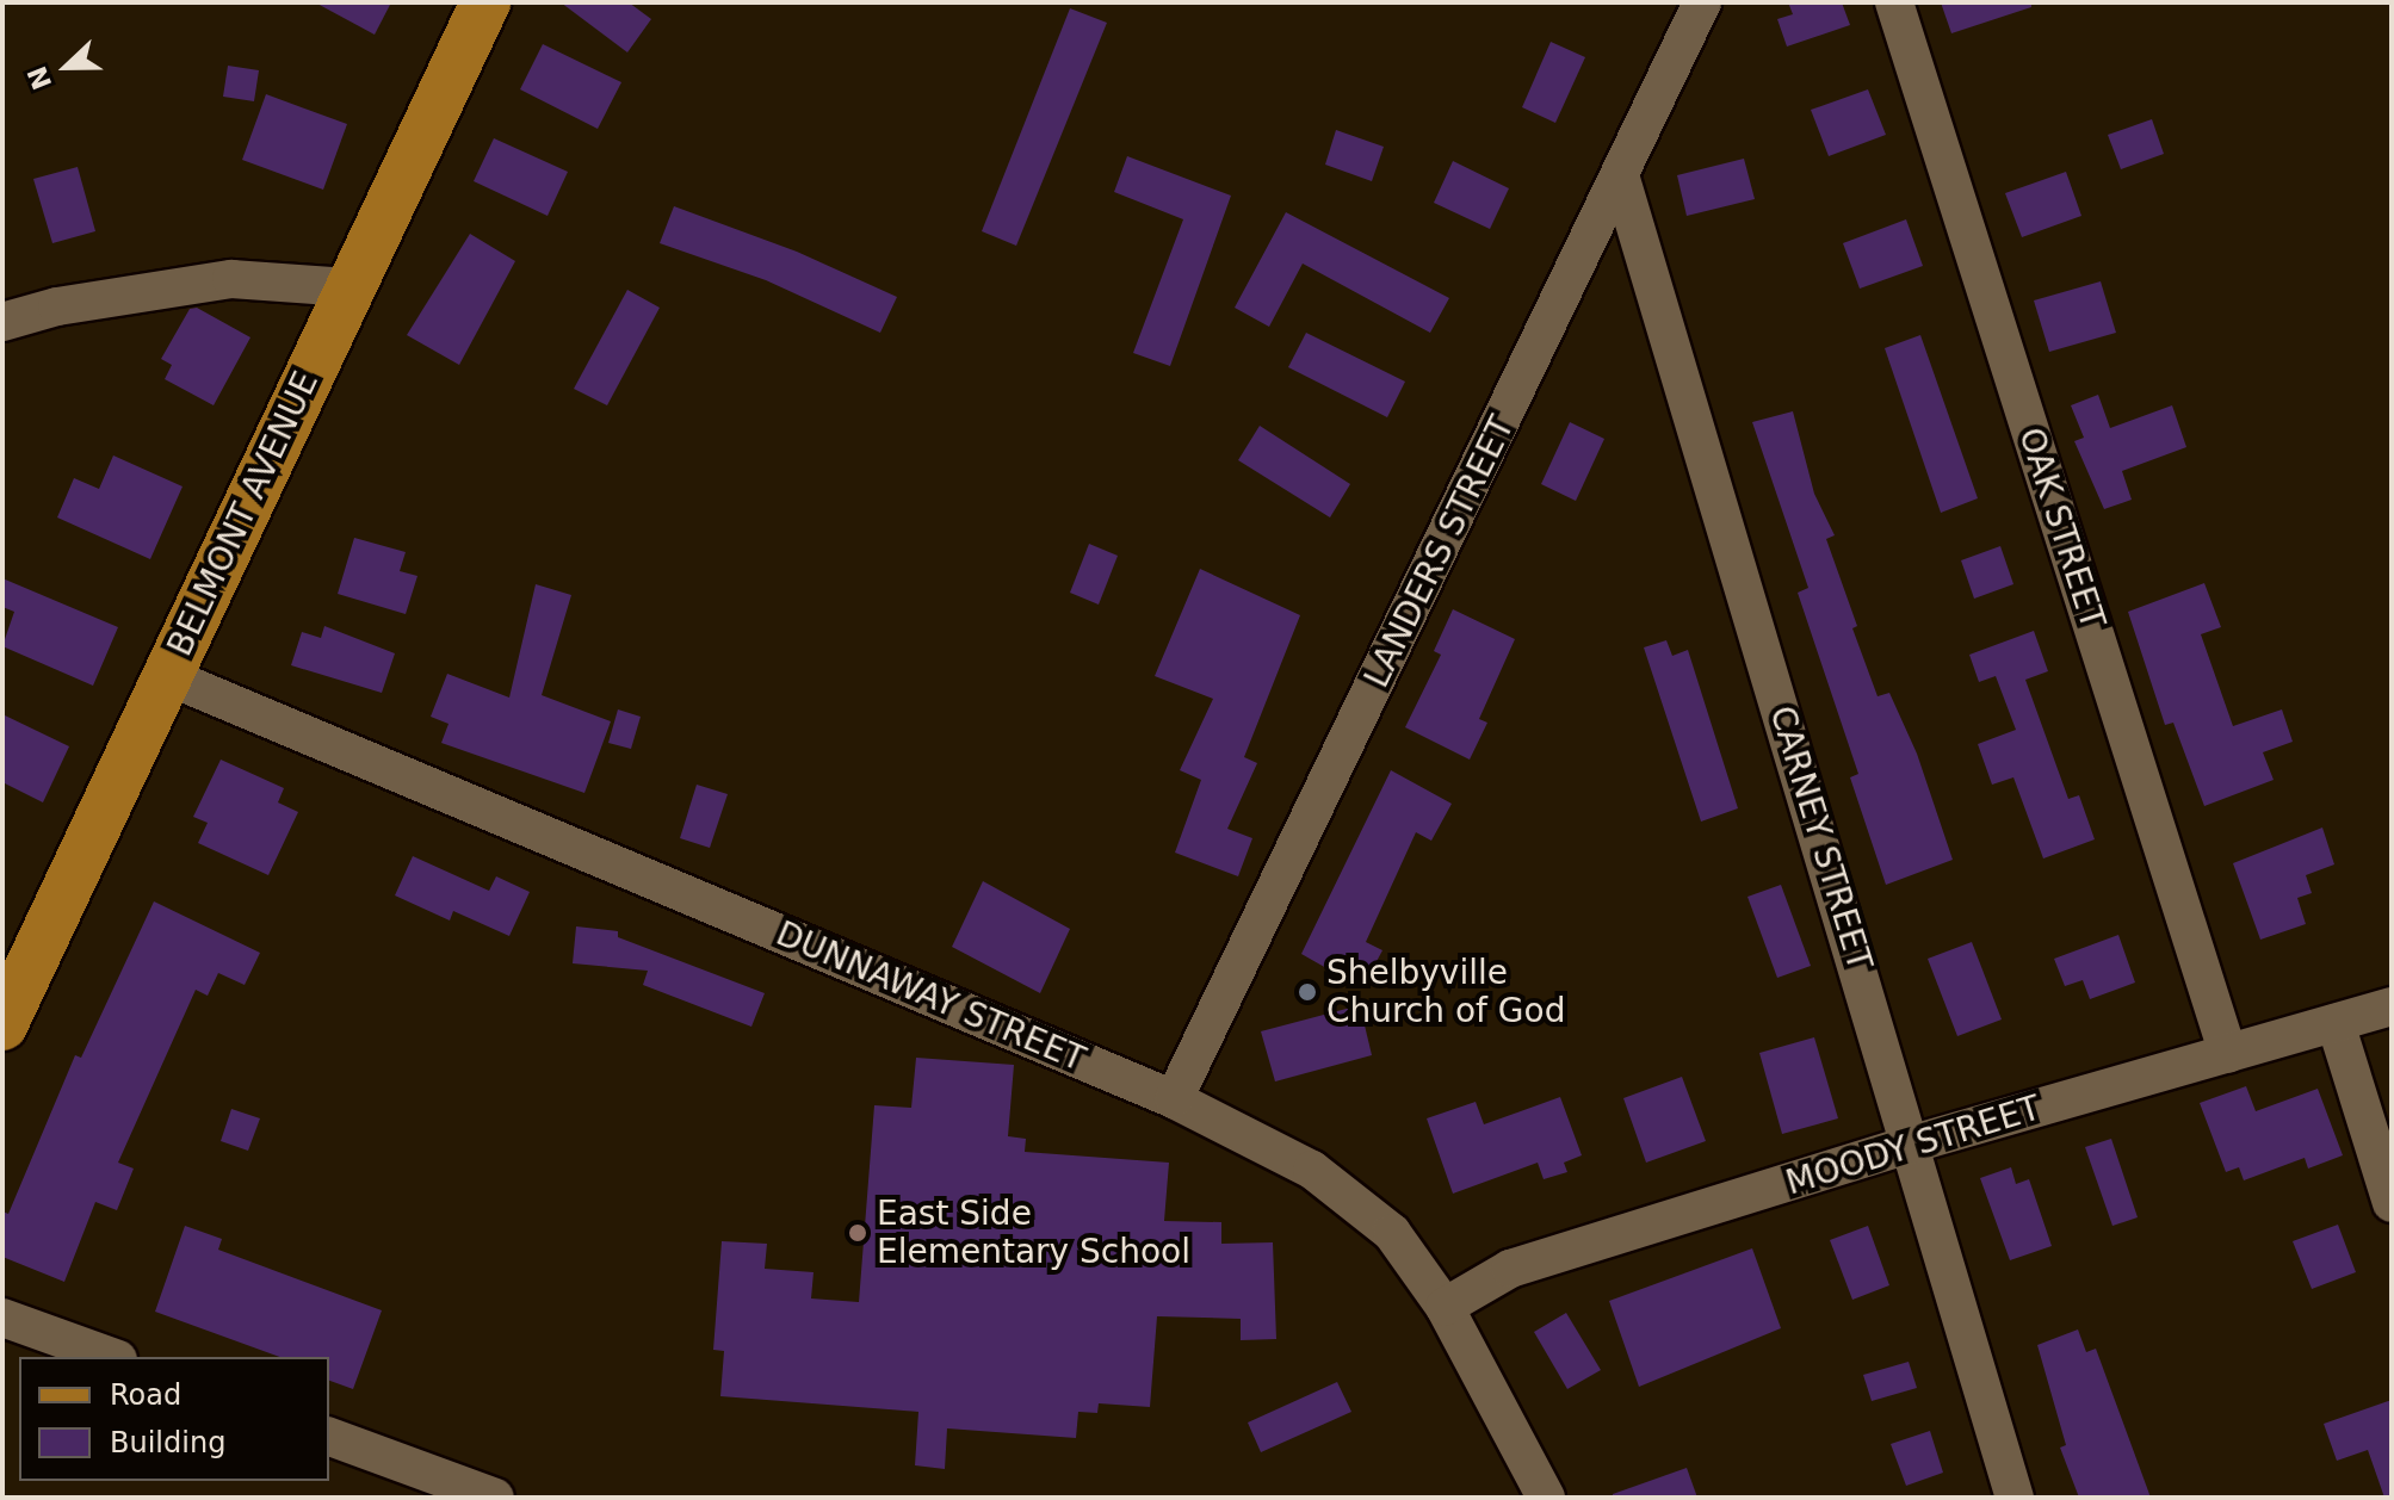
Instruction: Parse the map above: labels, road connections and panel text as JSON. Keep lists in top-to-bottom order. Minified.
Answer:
{"streets":{"main road":["BELMONT AVENUE"],"street":["OAK STREET","LANDERS STREET","CARNEY STREET","DUNNAWAY STREET","MOODY STREET"]},"crossings":[["BELMONT AVENUE","DUNNAWAY STREET"],["OAK STREET","MOODY STREET"],["LANDERS STREET","CARNEY STREET"],["LANDERS STREET","DUNNAWAY STREET"],["CARNEY STREET","MOODY STREET"],["DUNNAWAY STREET","MOODY STREET"]],"places":["Shelbyville Church of God","East Side Elementary School"],"legend":["Road","Building"],"north":"left"}
